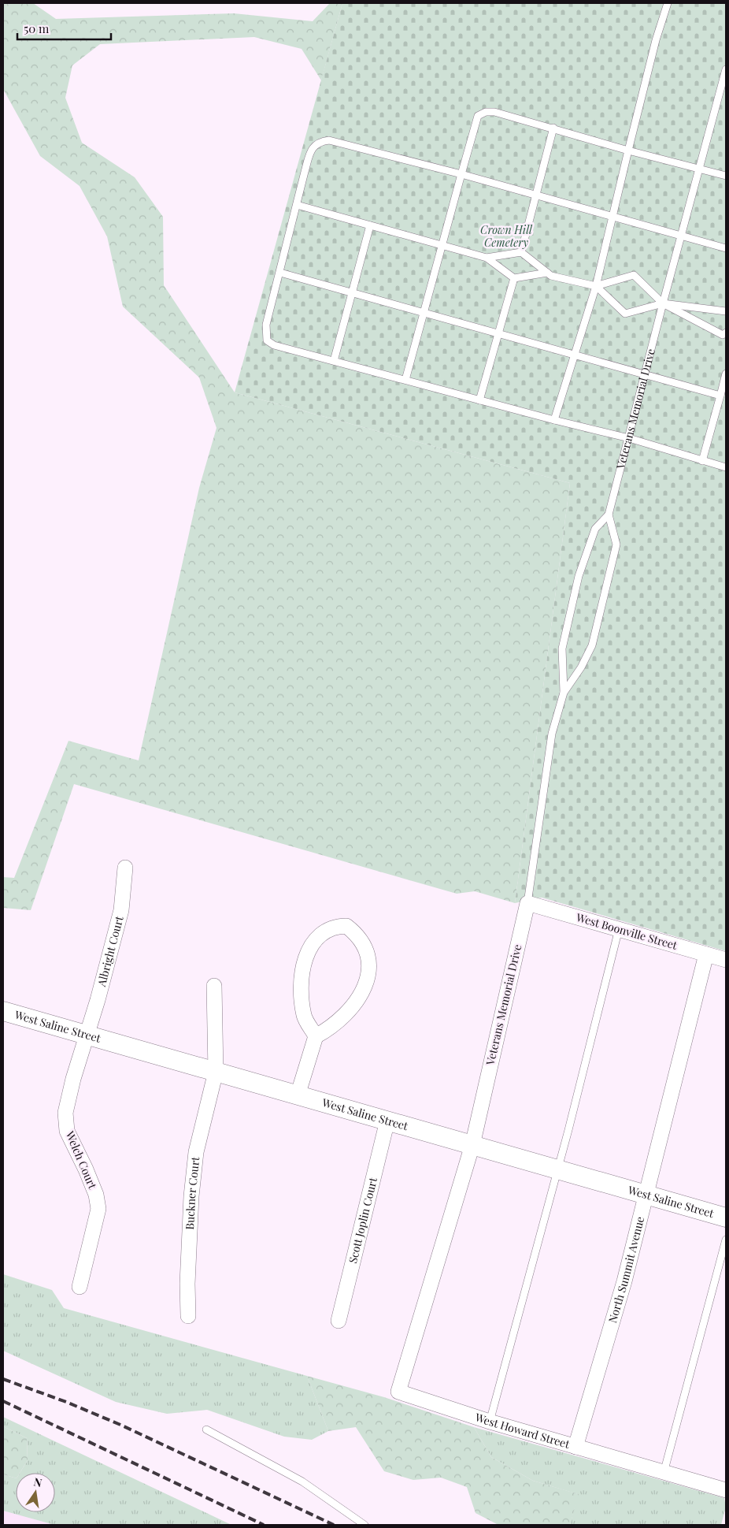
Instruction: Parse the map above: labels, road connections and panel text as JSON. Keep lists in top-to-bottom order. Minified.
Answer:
{"streets":{"street":["Veterans Memorial Drive","West Boonville Street","Albright Court","West Saline Street","Welch Court","Buckner Court","Scott Joplin Court","North Summit Avenue","West Howard Street"]},"crossings":[["Veterans Memorial Drive","West Boonville Street"],["Veterans Memorial Drive","West Saline Street"],["Veterans Memorial Drive","West Howard Street"],["West Boonville Street","North Summit Avenue"],["Albright Court","West Saline Street"],["Albright Court","Welch Court"],["West Saline Street","Welch Court"],["West Saline Street","Buckner Court"],["West Saline Street","Scott Joplin Court"],["West Saline Street","North Summit Avenue"],["North Summit Avenue","West Howard Street"]],"parks":["Crown Hill Cemetery"],"scale_bar":"50 m","north":"top"}
